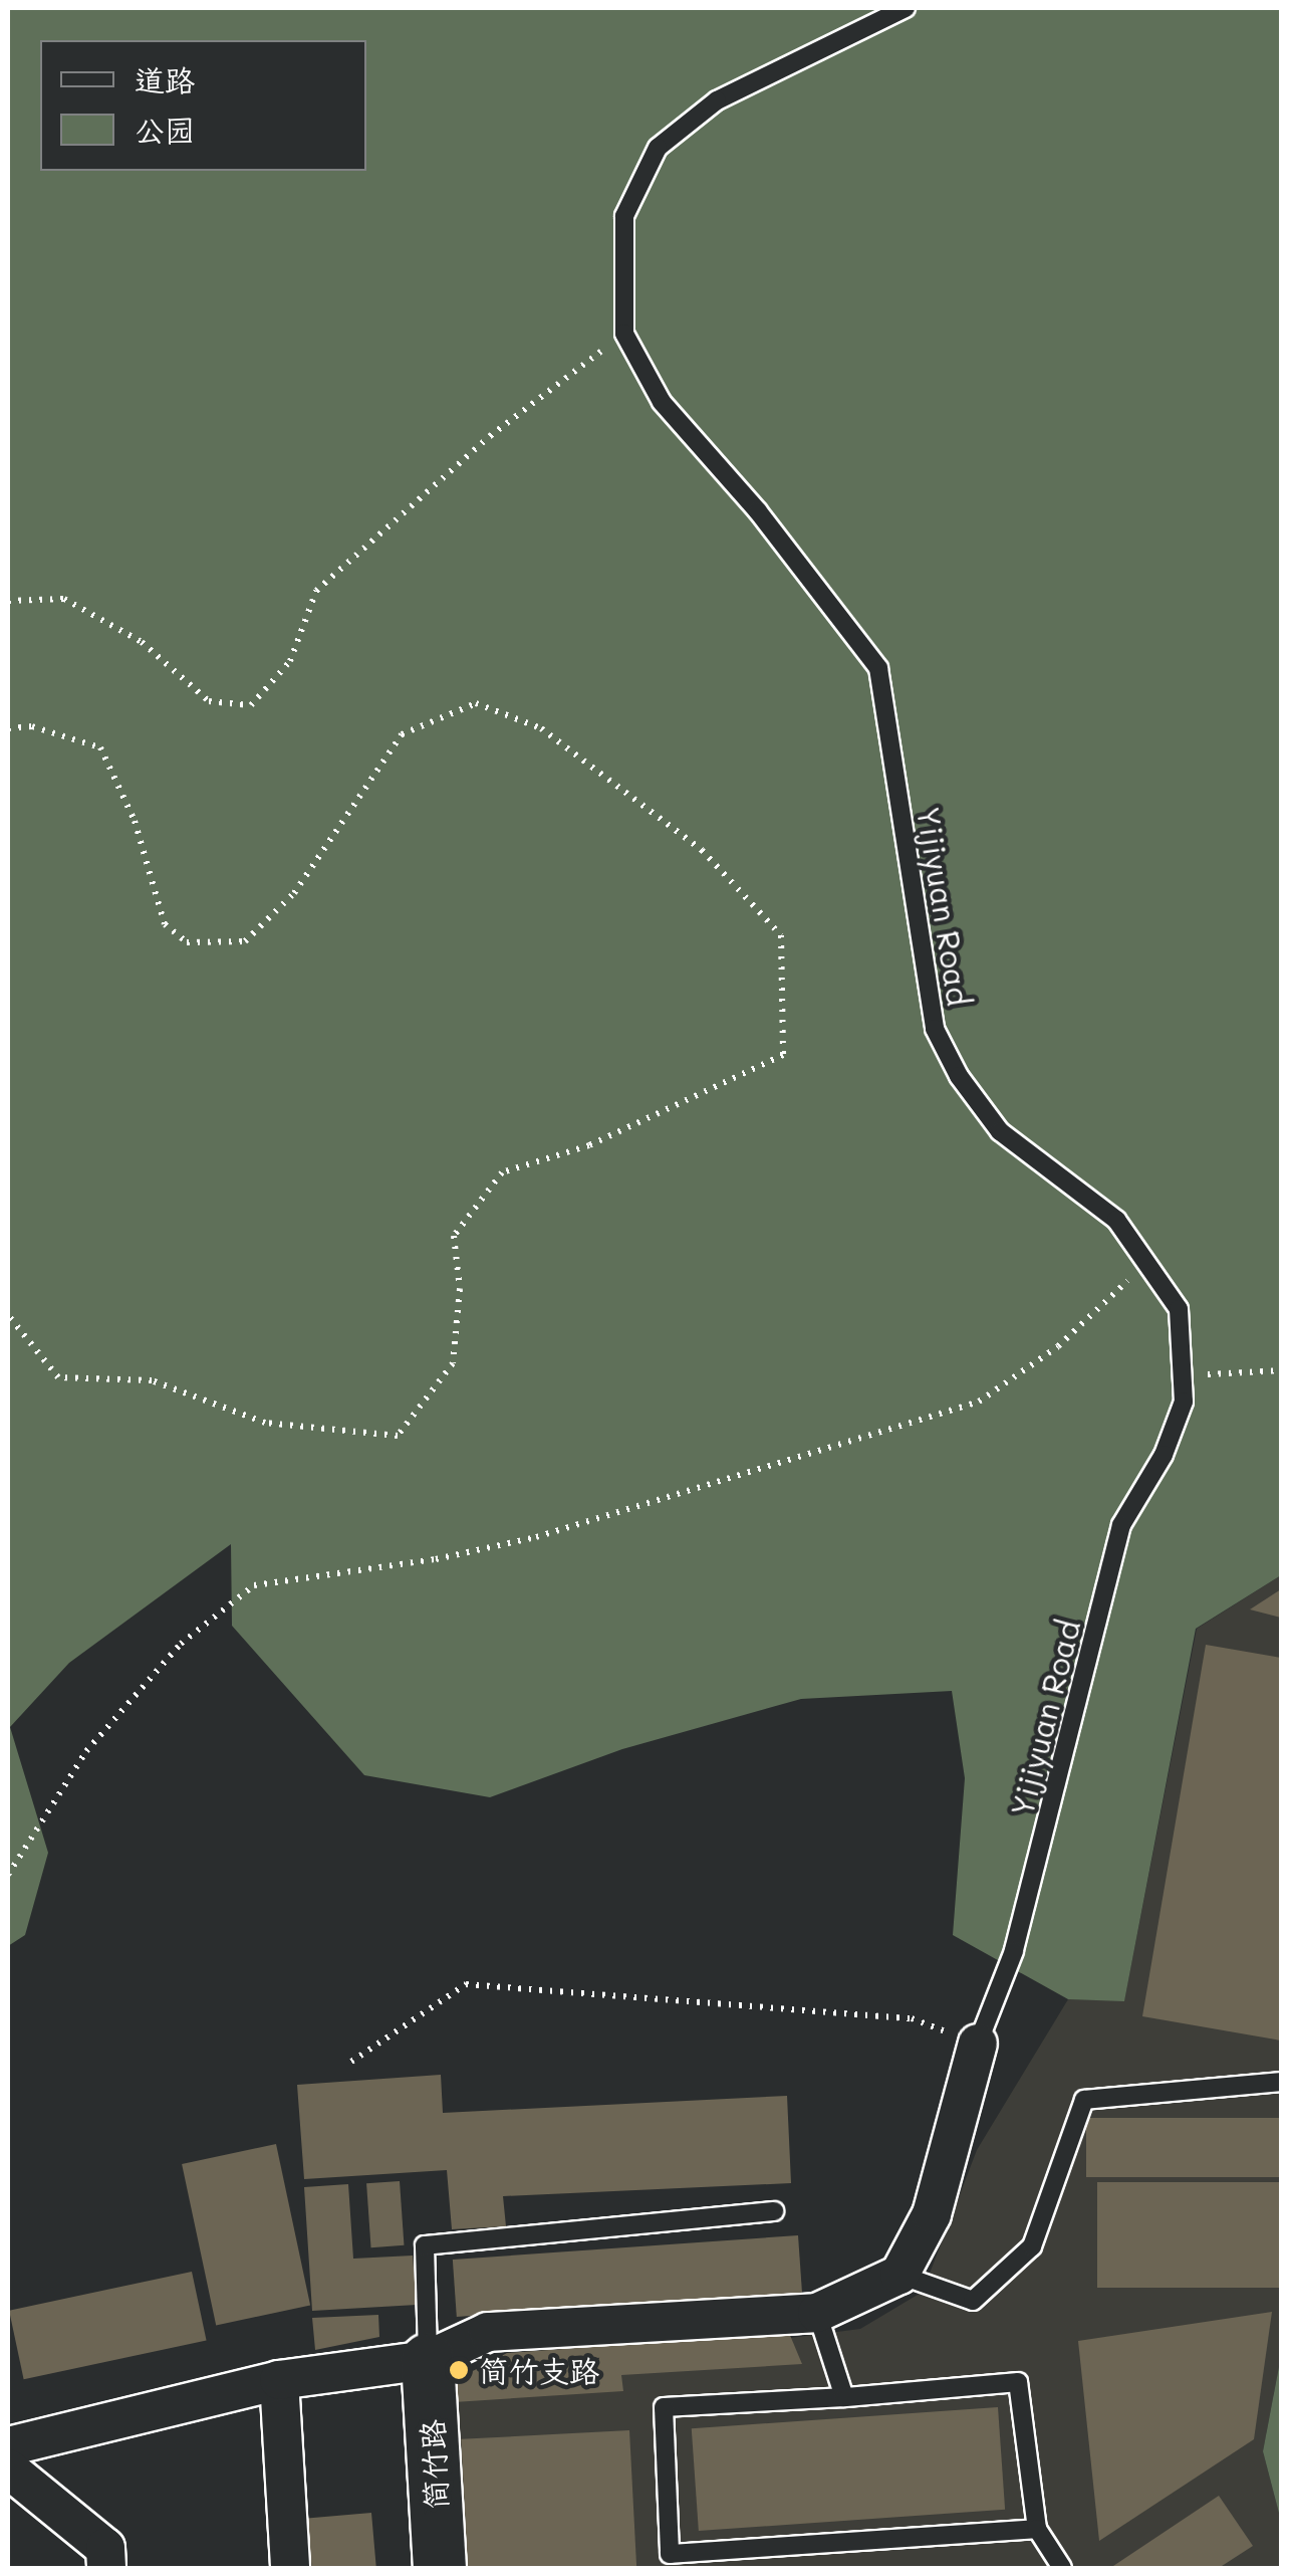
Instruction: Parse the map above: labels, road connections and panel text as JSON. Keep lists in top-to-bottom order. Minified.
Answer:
{"streets":{"street":["简竹路"],"lane":["Yijiyuan Road"]},"places":["简竹支路"],"legend":["道路","公园"]}
